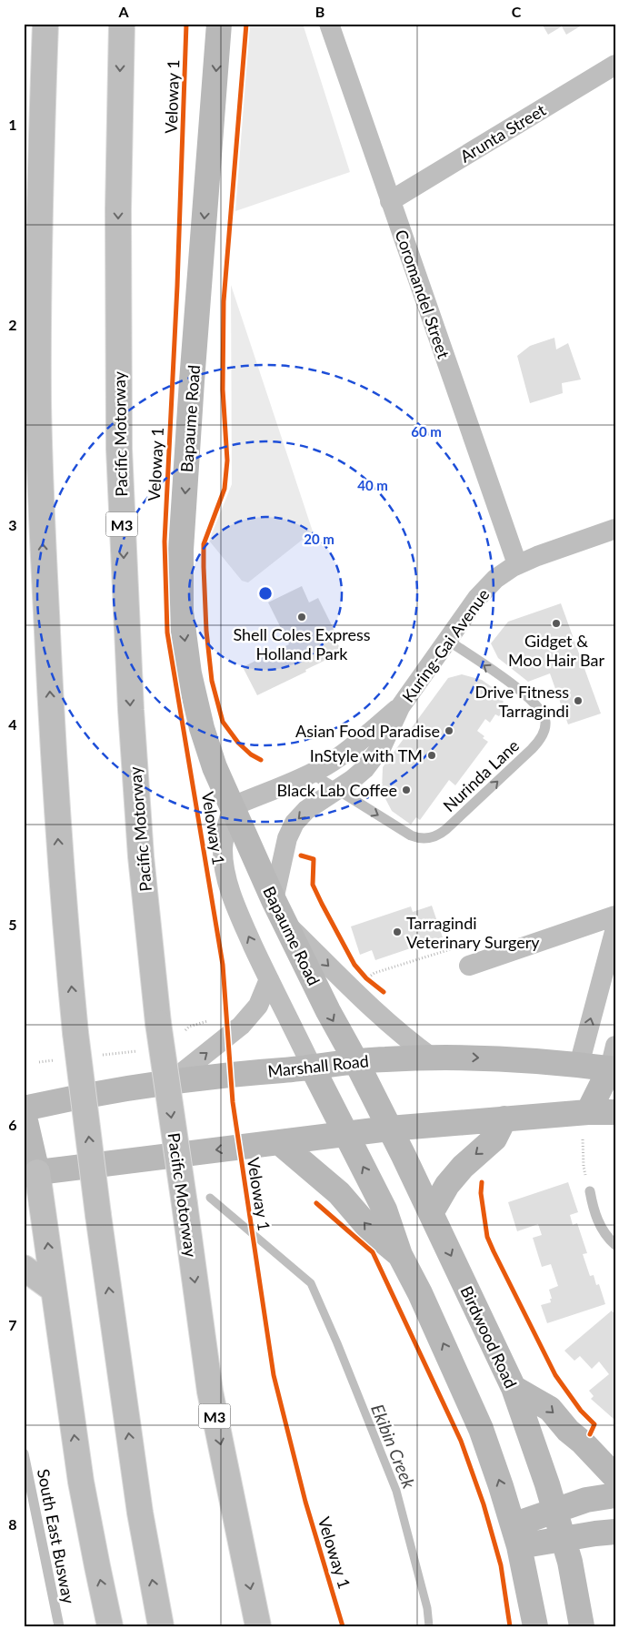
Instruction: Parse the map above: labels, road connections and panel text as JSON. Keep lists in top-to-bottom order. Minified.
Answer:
{"streets":{"highway":["Pacific Motorway","M3"],"main road":["Bapaume Road","Marshall Road","Birdwood Road"],"street":["Arunta Street","Coromandel Street","Kuring-Gai Avenue"],"lane":["Nurinda Lane","South East Busway"],"cycle path":["Veloway 1"]},"crossings":[["Arunta Street","Coromandel Street"],["Coromandel Street","Kuring-Gai Avenue"],["Bapaume Road","Kuring-Gai Avenue"],["Bapaume Road","Marshall Road"],["Bapaume Road","Birdwood Road"],["Kuring-Gai Avenue","Nurinda Lane"],["Marshall Road","Birdwood Road"]],"one_way":["Bapaume Road"],"water":["Ekibin Creek"],"places":["Shell Coles Express Holland Park","Gidget & Moo Hair Bar","Drive Fitness Tarragindi","Asian Food Paradise","InStyle with TM","Black Lab Coffee","Tarragindi Veterinary Surgery"],"grid":{"columns":["A","B","C"],"rows":["1","2","3","4","5","6","7","8"]},"rings":["60 m","40 m","20 m"]}
